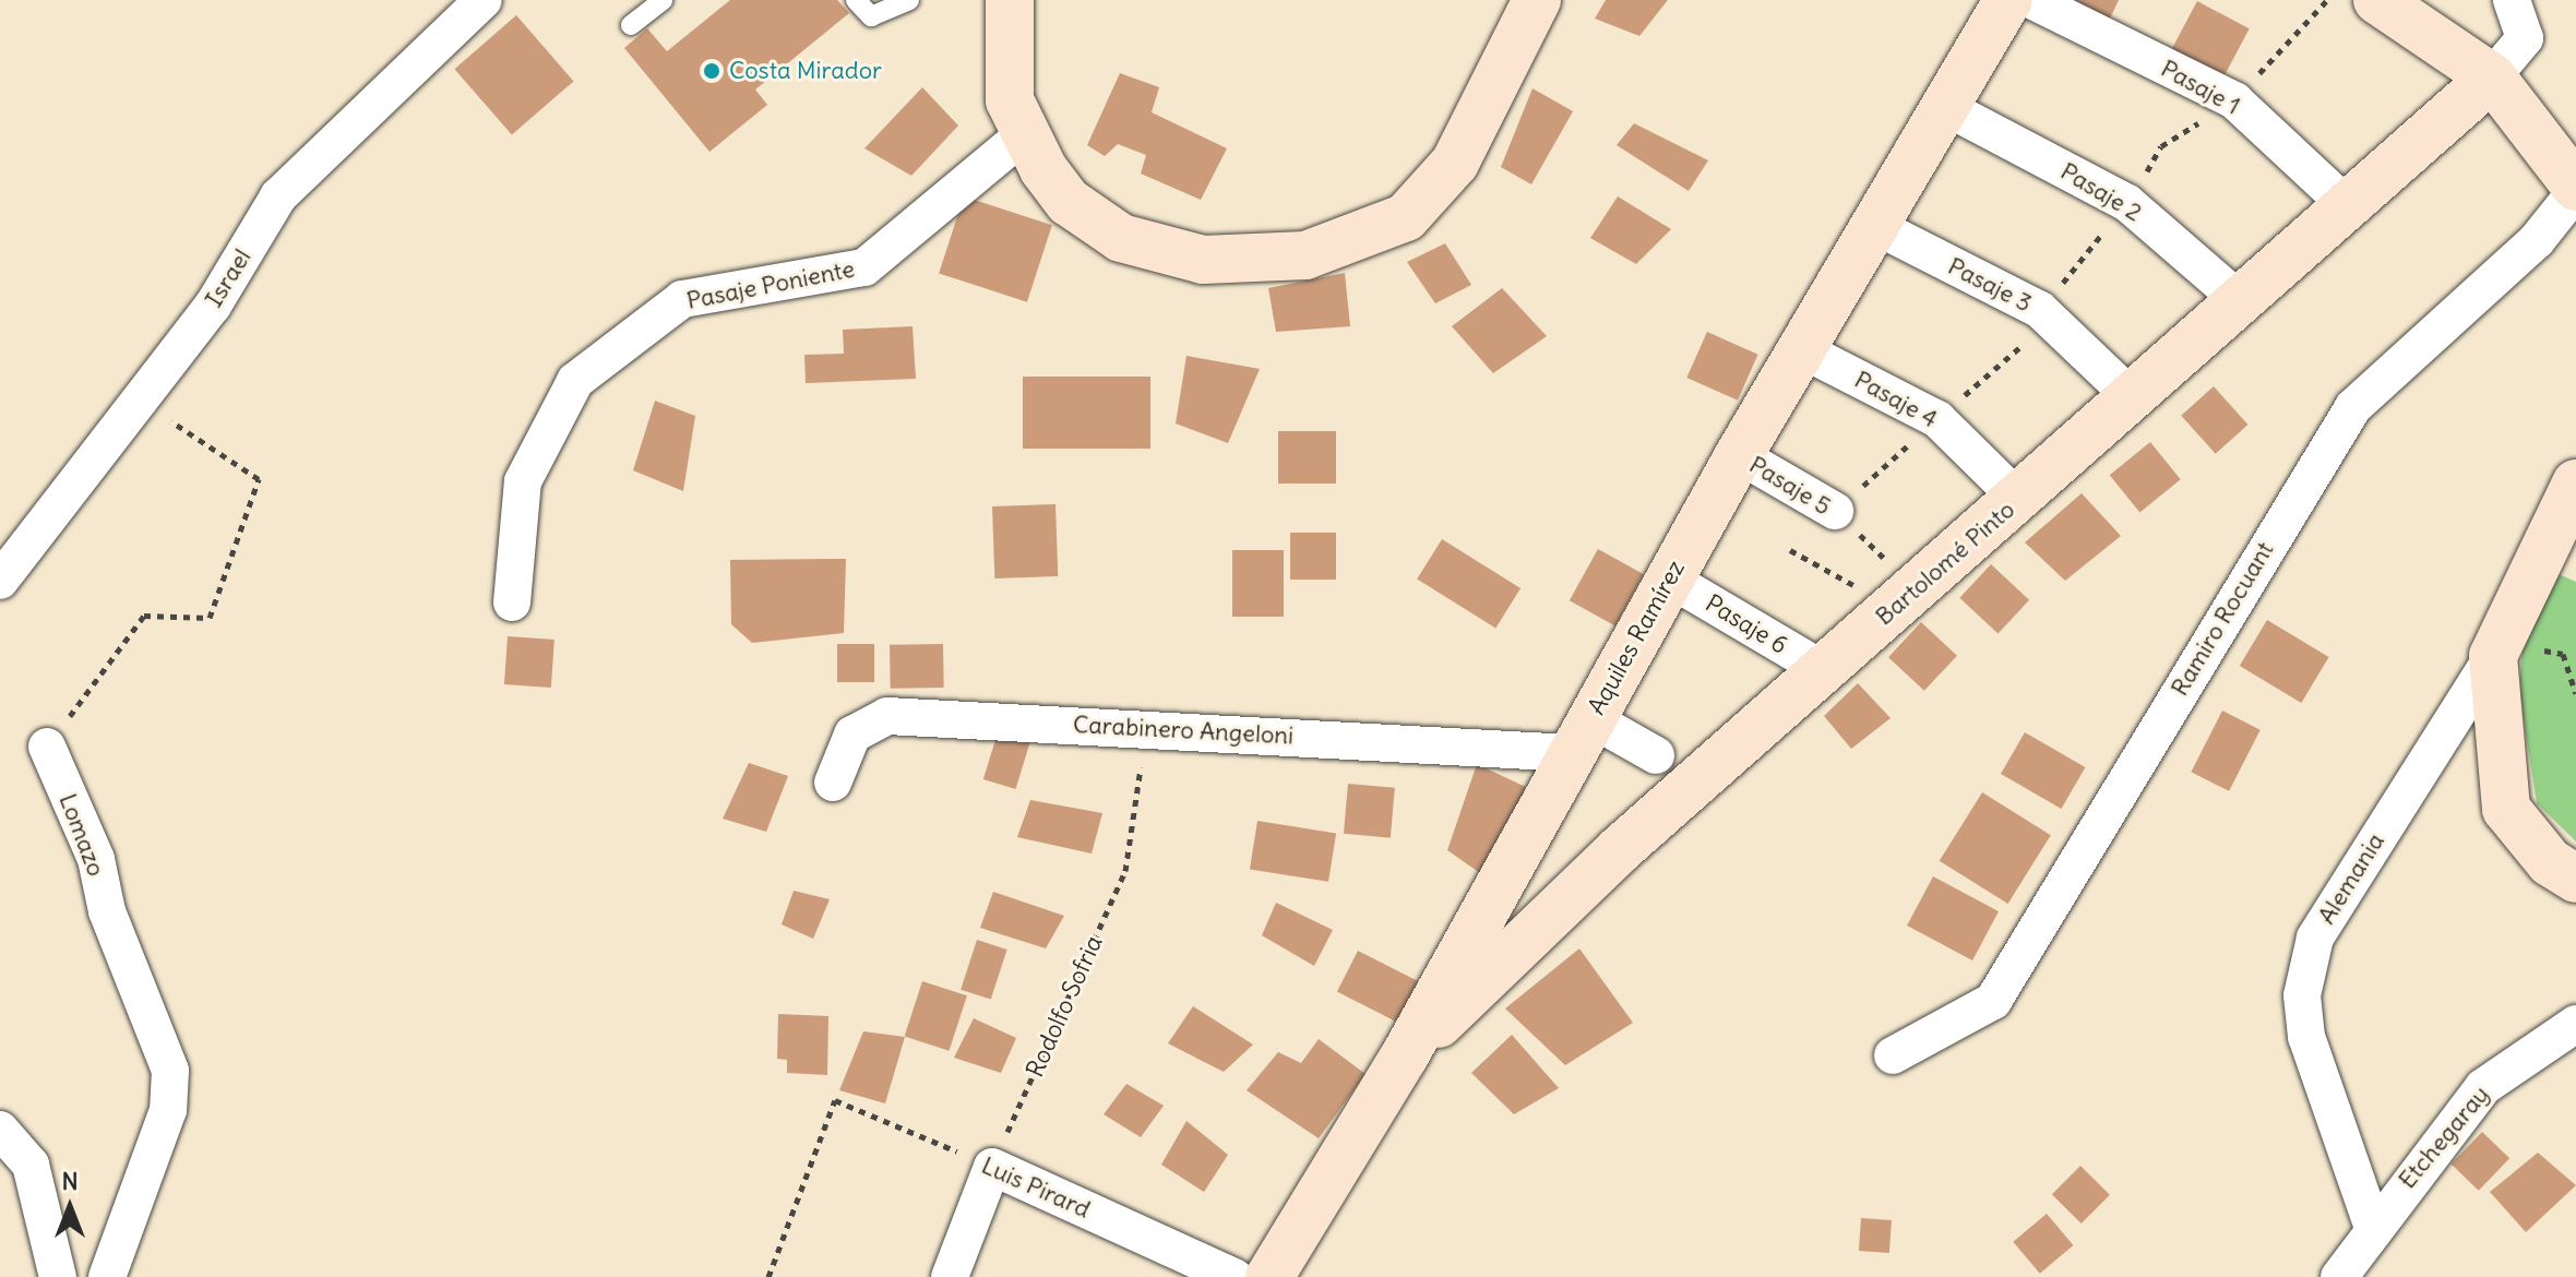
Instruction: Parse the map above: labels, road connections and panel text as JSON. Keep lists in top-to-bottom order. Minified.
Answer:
{"streets":{"street":["Pasaje 1","Pasaje 2","Israel","Pasaje Poniente","Pasaje 3","Pasaje 4","Pasaje 5","Bartolomé Pinto","Ramiro Rocuant","Pasaje 6","Aquiles Ramírez","Carabinero Angeloni","Lomazo","Alemania","Etchegaray","Luis Pirard"],"path":["Rodolfo Sofria"]},"crossings":[["Pasaje 1","Bartolomé Pinto"],["Pasaje 2","Bartolomé Pinto"],["Pasaje 2","Aquiles Ramírez"],["Pasaje 3","Bartolomé Pinto"],["Pasaje 3","Aquiles Ramírez"],["Pasaje 4","Bartolomé Pinto"],["Pasaje 4","Aquiles Ramírez"],["Pasaje 5","Bartolomé Pinto"],["Pasaje 5","Aquiles Ramírez"],["Bartolomé Pinto","Pasaje 6"],["Bartolomé Pinto","Aquiles Ramírez"],["Pasaje 6","Aquiles Ramírez"],["Aquiles Ramírez","Carabinero Angeloni"],["Carabinero Angeloni","Rodolfo Sofria"],["Alemania","Etchegaray"],["Rodolfo Sofria","Luis Pirard"]],"places":["Costa Mirador"],"north":"top"}
